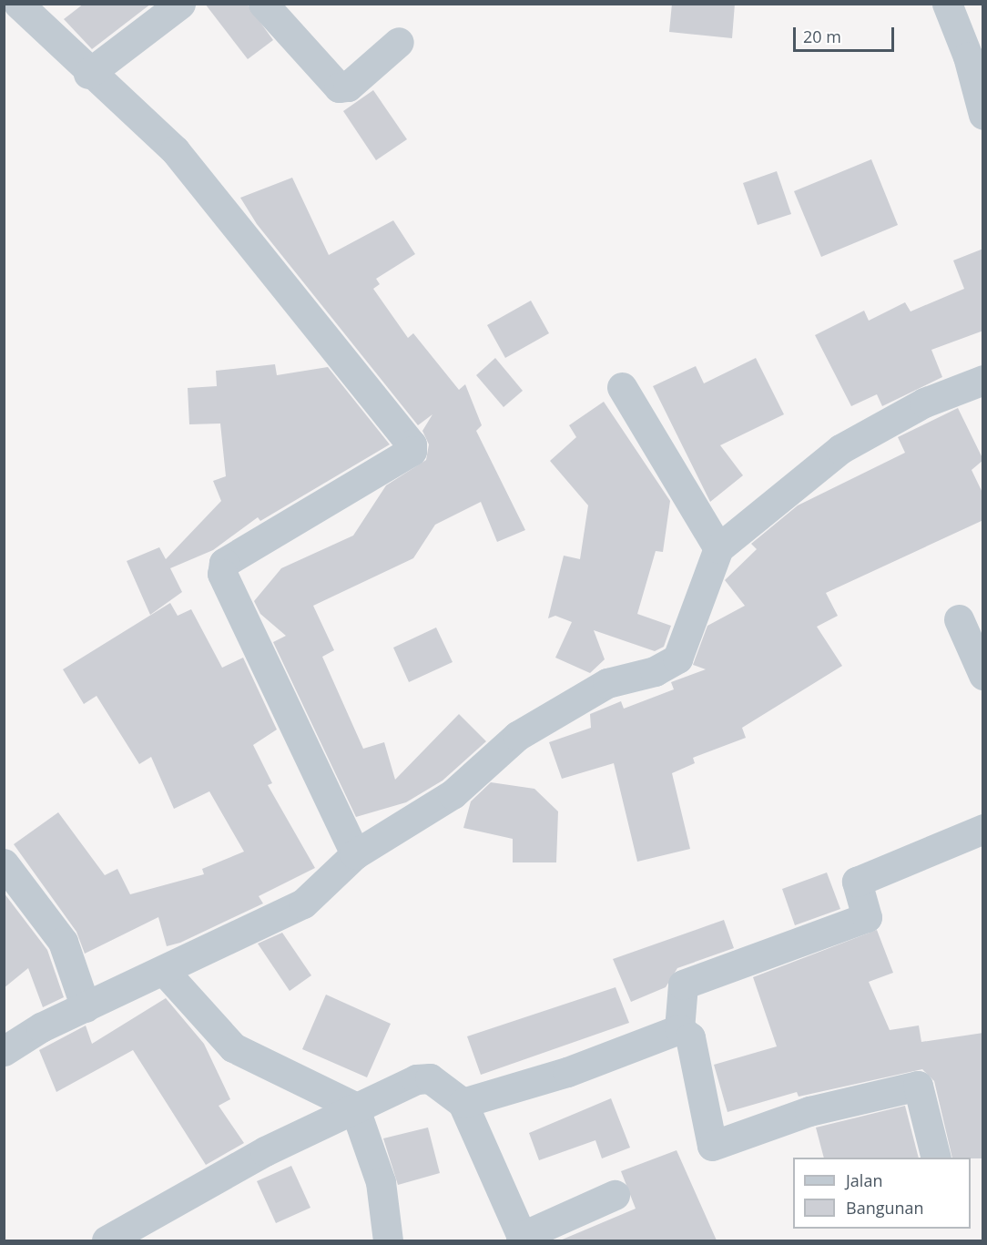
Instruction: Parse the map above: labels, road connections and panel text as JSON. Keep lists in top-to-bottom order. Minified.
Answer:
{"legend":["Jalan","Bangunan"],"scale_bar":"20 m"}
